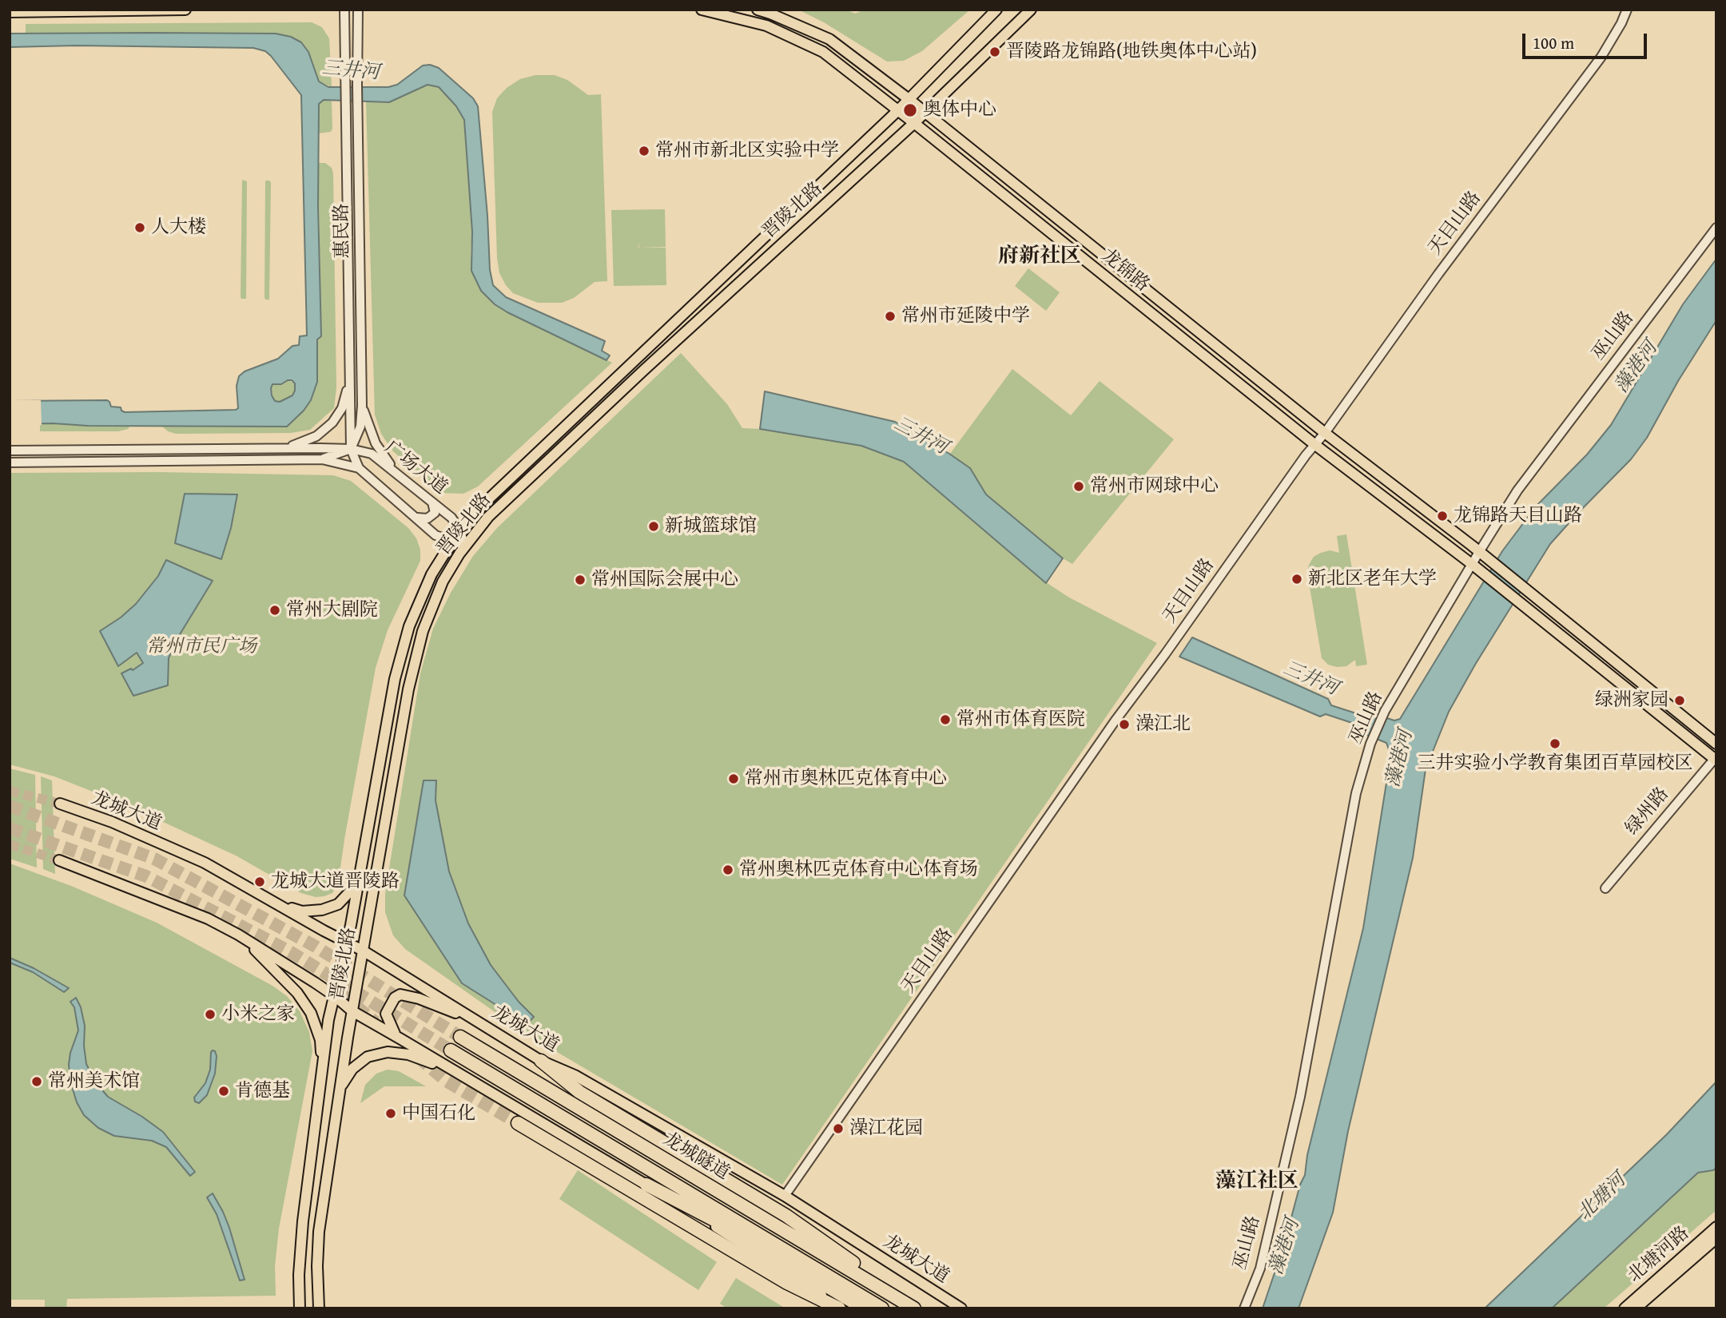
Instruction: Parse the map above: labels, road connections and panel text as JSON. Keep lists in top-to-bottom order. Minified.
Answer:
{"streets":{"highway":["龙城隧道"],"main road":["晋陵北路","龙锦路","龙城大道","北塘河路"],"street":["天目山路","惠民路","巫山路","广场大道","绿州路"]},"crossings":[["晋陵北路","龙锦路"],["晋陵北路","广场大道"],["晋陵北路","龙城大道"],["天目山路","龙锦路"],["天目山路","龙城大道"],["惠民路","广场大道"],["龙锦路","巫山路"],["龙锦路","绿州路"]],"districts":["府新社区","藻江社区"],"water":["三井河","藻港河","北塘河"],"parks":["常州市民广场"],"places":["晋陵路龙锦路(地铁奥体中心站)","奥体中心","常州市新北区实验中学","人大楼","常州市延陵中学","常州市网球中心","龙锦路天目山路","新城篮球馆","新北区老年大学","常州国际会展中心","常州大剧院","绿洲家园","常州市体育医院","澡江北","三井实验小学教育集团百草园校区","常州市奥林匹克体育中心","常州奥林匹克体育中心体育场","龙城大道晋陵路","小米之家","常州美术馆","肯德基","中国石化","澡江花园"],"scale_bar":"100 m"}
